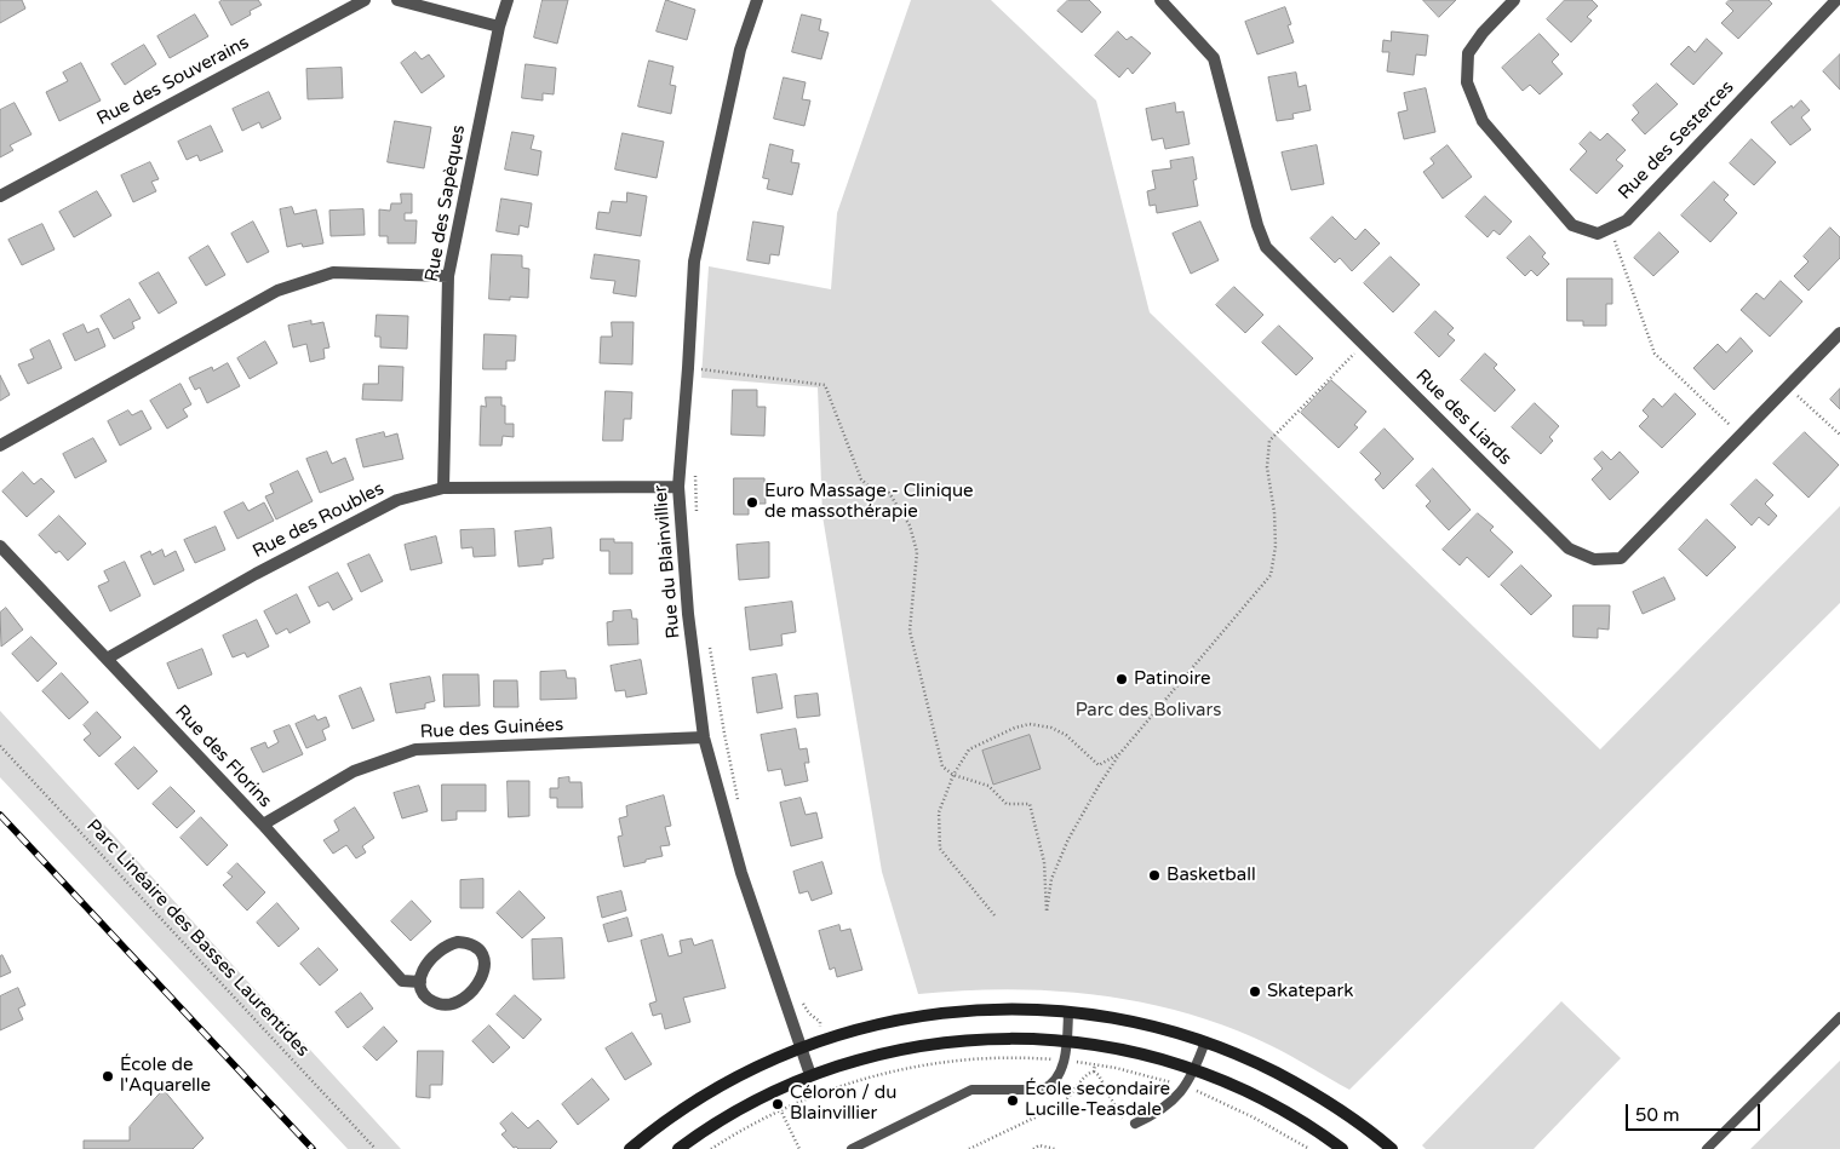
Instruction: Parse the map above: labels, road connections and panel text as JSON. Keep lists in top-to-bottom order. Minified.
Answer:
{"streets":{"street":["Rue des Souverains","Rue des Sesterces","Rue des Sapèques","Rue des Liards","Rue des Roubles","Rue du Blainvillier","Rue des Guinées","Rue des Florins"],"path":["Parc Linéaire des Basses Laurentides"]},"crossings":[["Rue des Sapèques","Rue des Roubles"],["Rue des Roubles","Rue du Blainvillier"],["Rue des Roubles","Rue des Florins"],["Rue du Blainvillier","Rue des Guinées"],["Rue des Guinées","Rue des Florins"]],"parks":["Parc des Bolivars"],"places":["Euro Massage - Clinique de massothérapie","Patinoire","Basketball","Skatepark","École de l'Aquarelle","École secondaire Lucille-Teasdale","Céloron / du Blainvillier"],"scale_bar":"50 m"}
